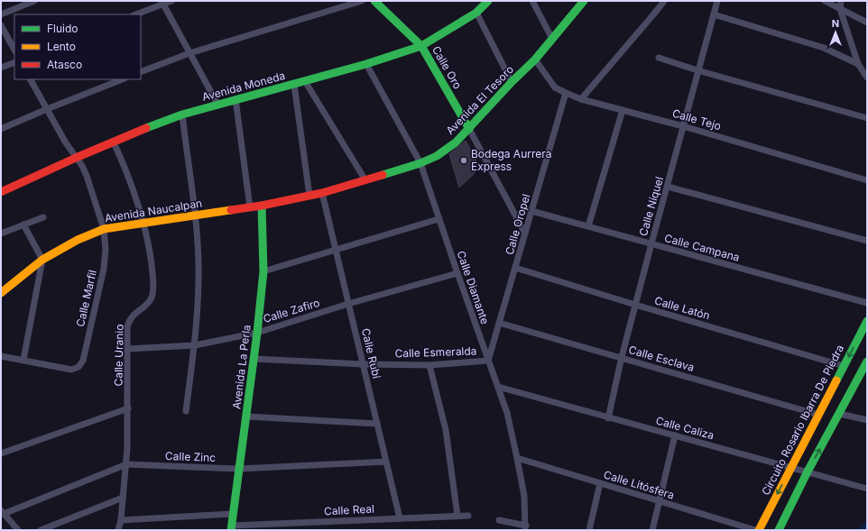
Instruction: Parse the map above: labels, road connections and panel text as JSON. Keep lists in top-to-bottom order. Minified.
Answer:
{"streets":{"main road":["Calle Oro","Avenida Moneda","Avenida El Tesoro","Avenida Naucalpan","Avenida La Perla","Circuito Rosario Ibarra De Piedra"],"street":["Calle Tejo","Calle Níquel","Calle Oropel","Calle Campana","Calle Diamante","Calle Marfil","Calle Latón","Calle Zafiro","Calle Esmeralda","Calle Rubí","Calle Uranio","Calle Esclava","Calle Caliza","Calle Zinc","Calle Litósfera","Calle Real"]},"crossings":[["Calle Oro","Avenida Moneda"],["Calle Oro","Avenida El Tesoro"],["Calle Oro","Calle Oropel"],["Avenida Moneda","Calle Diamante"],["Avenida Moneda","Calle Marfil"],["Avenida Moneda","Calle Uranio"],["Avenida El Tesoro","Calle Tejo"],["Avenida El Tesoro","Avenida Naucalpan"],["Avenida El Tesoro","Calle Diamante"],["Avenida El Tesoro","Calle Rubí"],["Avenida El Tesoro","Avenida La Perla"],["Calle Tejo","Calle Níquel"],["Calle Tejo","Calle Oropel"],["Calle Níquel","Calle Campana"],["Calle Níquel","Calle Latón"],["Calle Níquel","Calle Esclava"],["Calle Níquel","Calle Caliza"],["Avenida Naucalpan","Calle Marfil"],["Avenida Naucalpan","Calle Uranio"],["Avenida Naucalpan","Avenida La Perla"],["Calle Oropel","Calle Campana"],["Calle Oropel","Calle Diamante"],["Calle Oropel","Calle Latón"],["Calle Oropel","Calle Esmeralda"],["Calle Oropel","Calle Esclava"],["Calle Diamante","Calle Zafiro"],["Calle Diamante","Calle Esmeralda"],["Calle Diamante","Calle Caliza"],["Calle Diamante","Calle Litósfera"],["Calle Latón","Circuito Rosario Ibarra De Piedra"],["Calle Zafiro","Calle Rubí"],["Calle Zafiro","Calle Uranio"],["Calle Zafiro","Avenida La Perla"],["Calle Esmeralda","Calle Rubí"],["Calle Esmeralda","Avenida La Perla"],["Calle Rubí","Calle Zinc"],["Calle Rubí","Calle Real"],["Calle Uranio","Calle Zinc"],["Calle Esclava","Circuito Rosario Ibarra De Piedra"],["Avenida La Perla","Calle Zinc"],["Avenida La Perla","Calle Real"],["Circuito Rosario Ibarra De Piedra","Calle Caliza"]],"places":["Bodega Aurrera Express"],"legend":["Fluido","Lento","Atasco"],"north":"top"}
